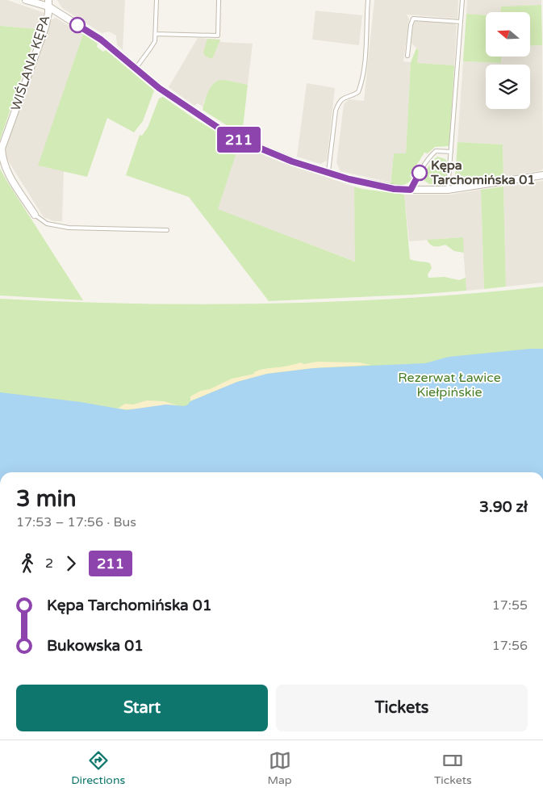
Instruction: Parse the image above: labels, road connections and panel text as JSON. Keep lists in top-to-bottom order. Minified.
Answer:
{"streets":{"street":["WIŚLANA KĘPA"]},"parks":["Rezerwat Ławice Kiełpińskie"],"places":["Kępa Tarchomińska 01"],"lines":["bus line 211"],"north":"left","page":{"on_map":"211","heading":["3 min","17:53 – 17:56 · Bus","3.90 zł"],"legs":["2","211"],"list":[{"name":"Kępa Tarchomińska 01","value":"17:55"},{"name":"Bukowska 01","value":"17:56"}],"buttons":["Start","Tickets"],"tabs":["Directions","Map","Tickets"]}}
